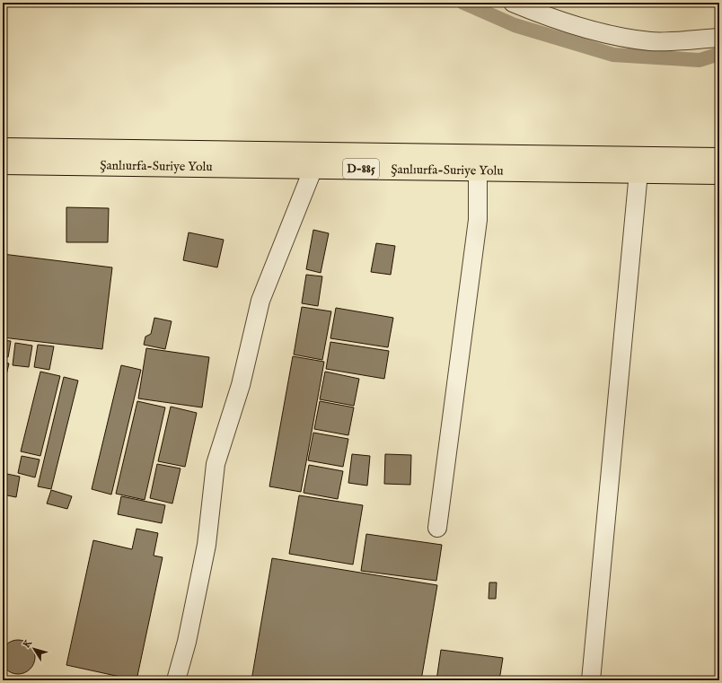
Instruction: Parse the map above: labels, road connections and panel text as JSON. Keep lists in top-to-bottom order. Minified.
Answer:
{"streets":{"highway":["Şanlıurfa-Suriye Yolu","D-885"]},"north":"top left"}
